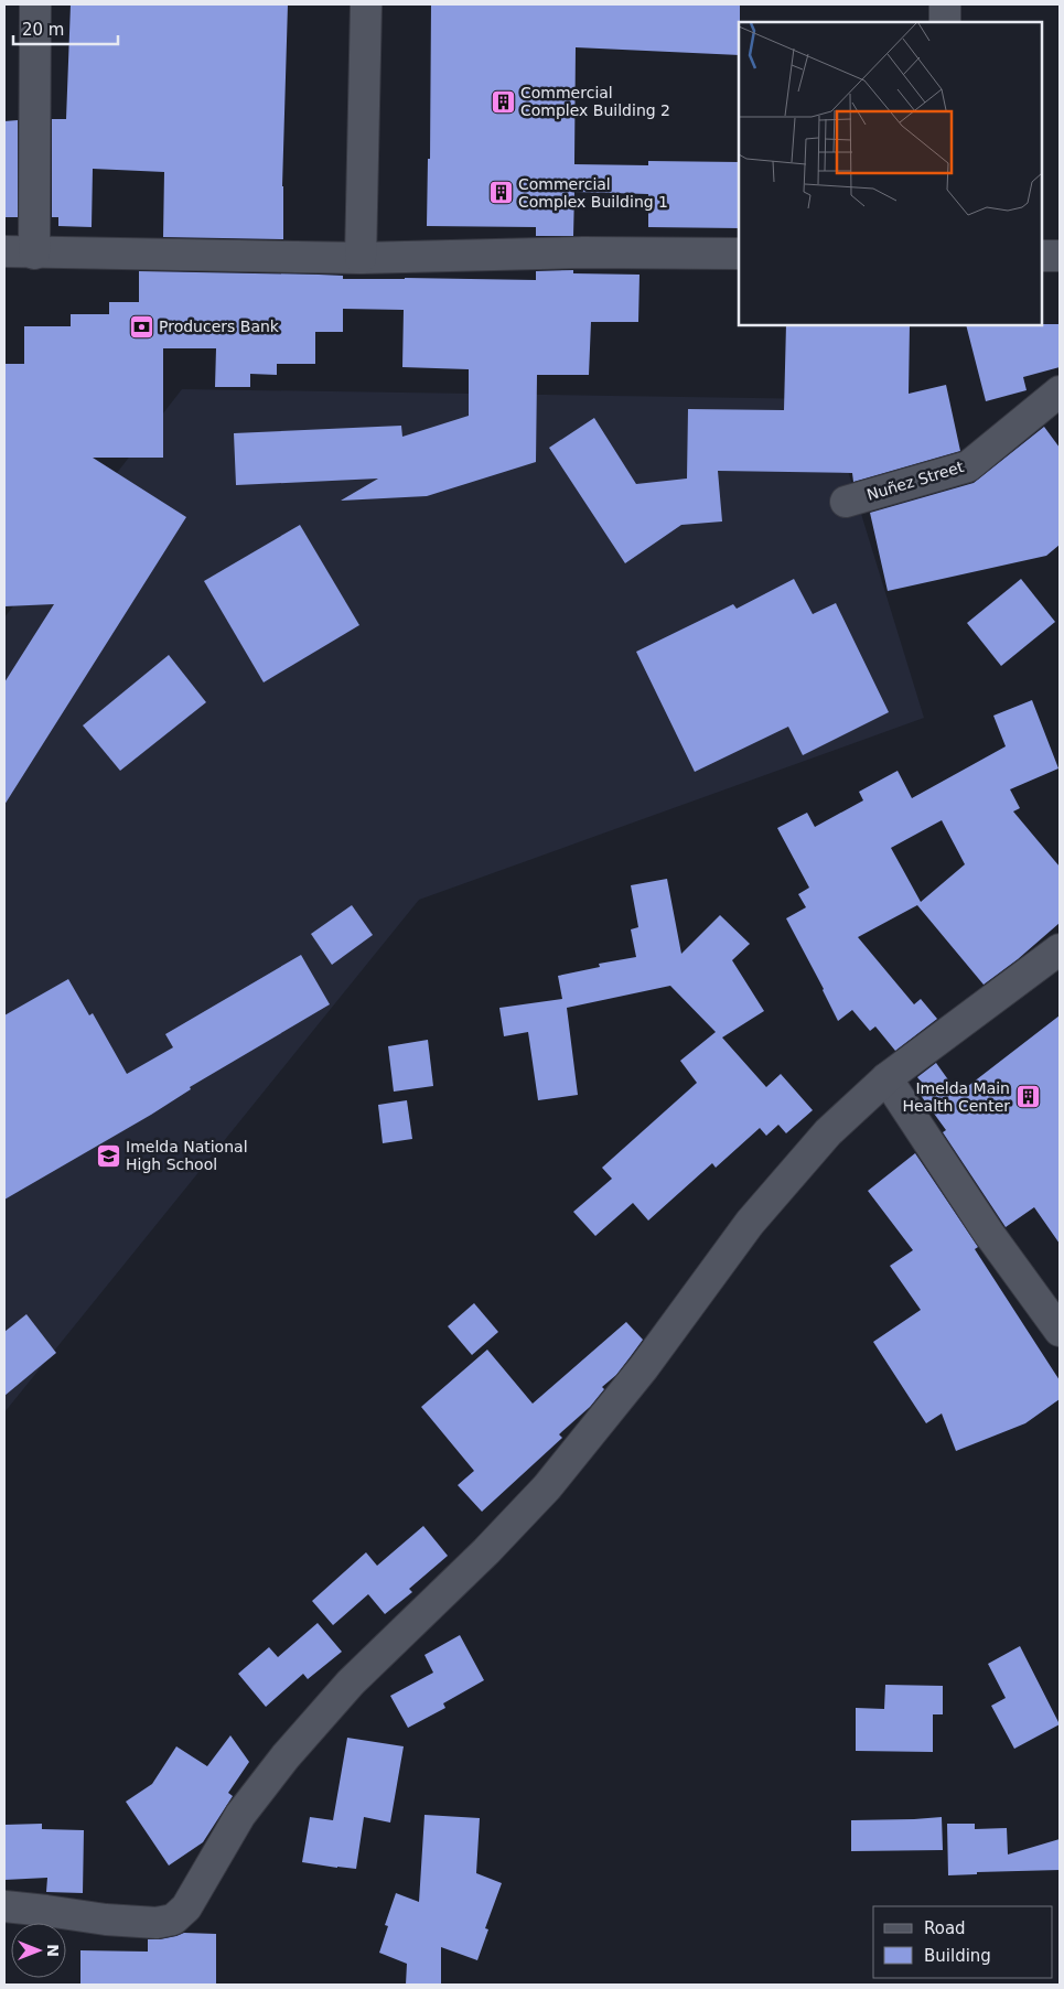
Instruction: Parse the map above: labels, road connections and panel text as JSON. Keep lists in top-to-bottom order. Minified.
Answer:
{"streets":{"street":["Nuñez Street"]},"places":{"building":["Commercial Complex Building 2","Commercial Complex Building 1","Imelda Main Health Center"],"bank":["Producers Bank"],"school or university":["Imelda National High School"]},"legend":["Road","Building"],"scale_bar":"20 m","north":"right"}
